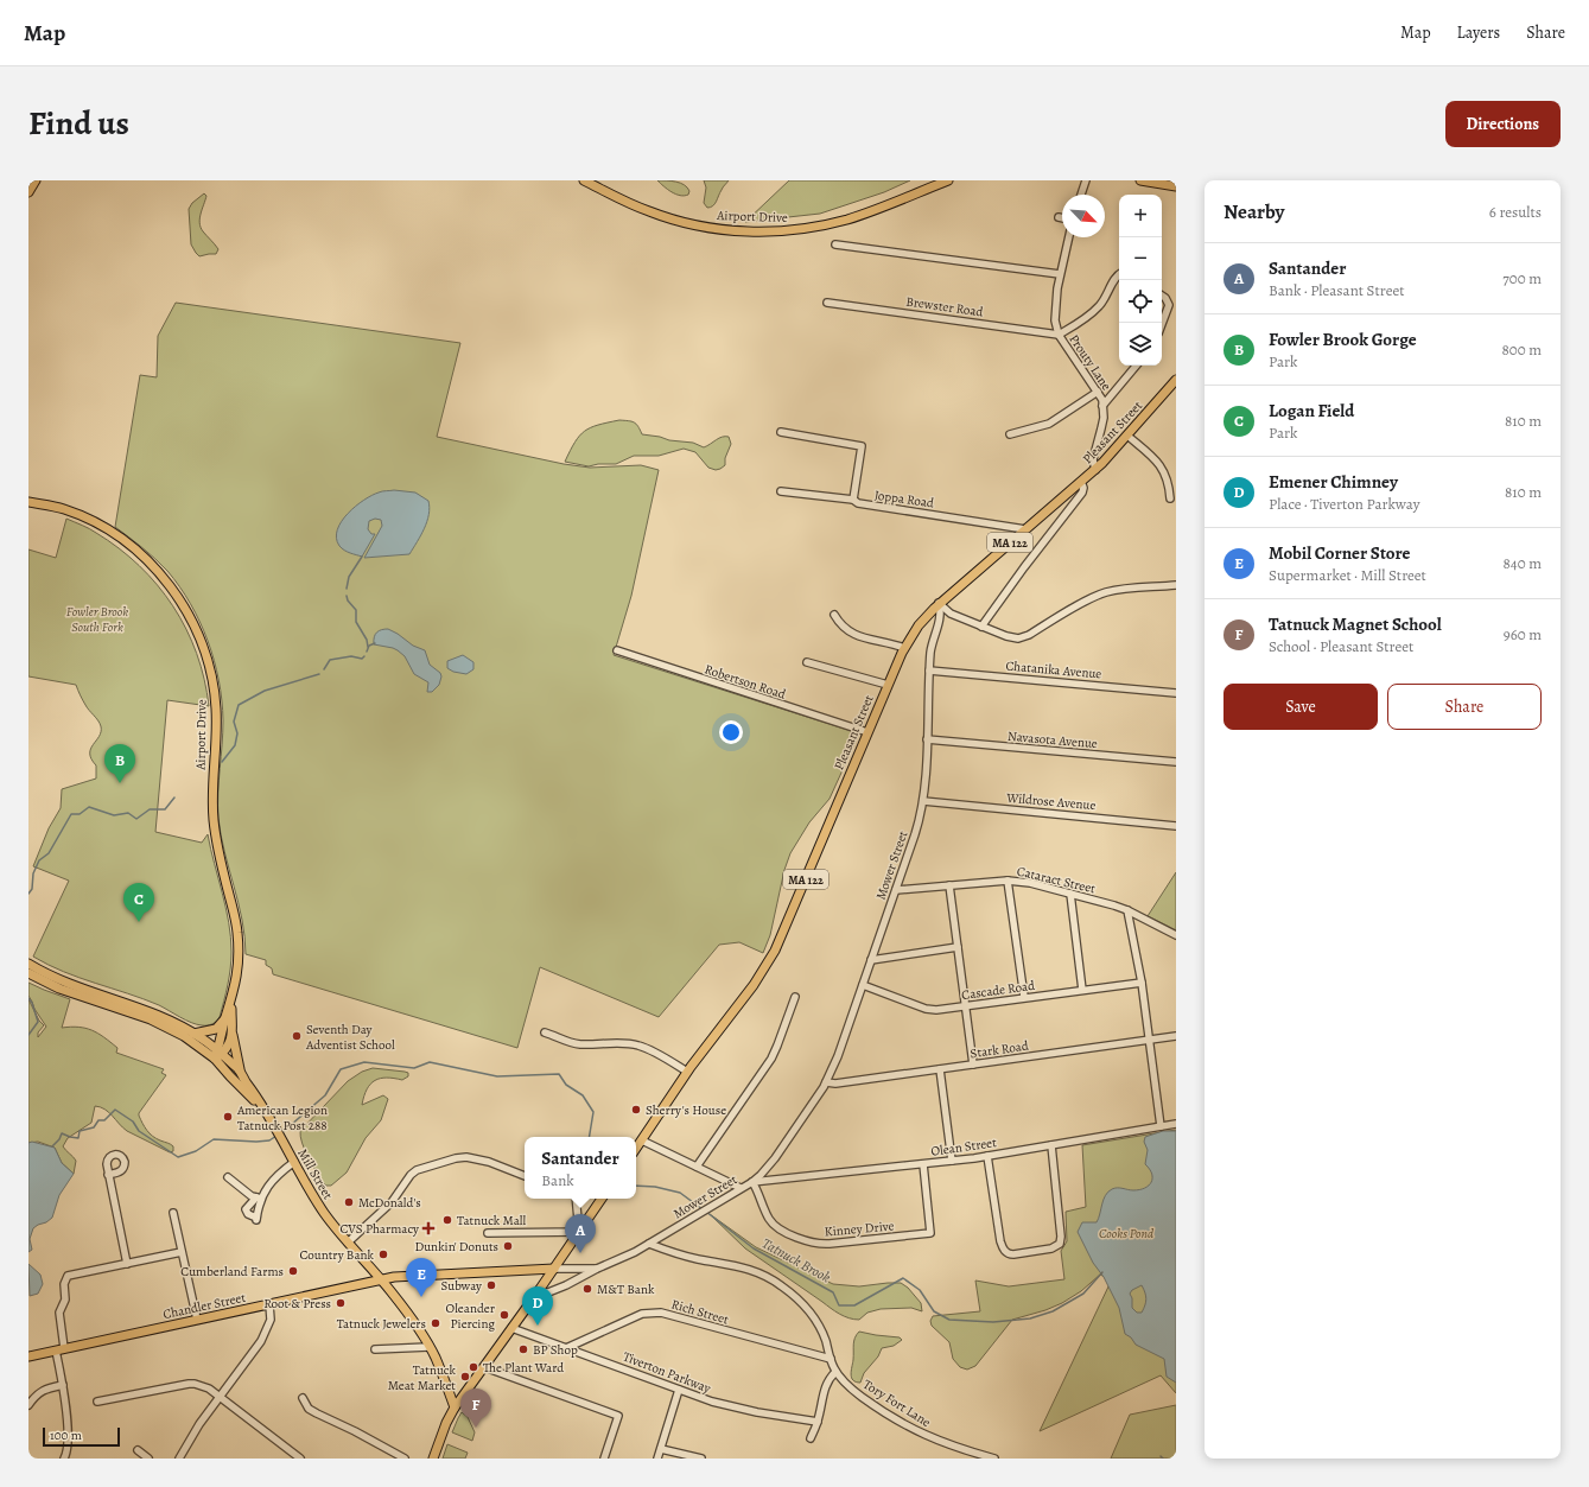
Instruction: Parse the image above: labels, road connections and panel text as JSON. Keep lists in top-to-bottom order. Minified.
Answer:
{"streets":{"main road":["Airport Drive","Pleasant Street","MA 122","Mill Street","Chandler Street"],"street":["Brewster Road","Prouty Lane","Joppa Road","Chatanika Avenue","Robertson Road","Navasota Avenue","Wildrose Avenue","Mower Street","Cataract Street","Cascade Road","Stark Road","Olean Street","Kinney Drive","Rich Street","Tiverton Parkway","Tory Fort Lane"]},"crossings":[["Airport Drive","Mill Street"],["Brewster Road","Prouty Lane"],["Prouty Lane","Pleasant Street"],["Pleasant Street","Joppa Road"],["Pleasant Street","Robertson Road"],["Pleasant Street","Mower Street"],["Chatanika Avenue","Mower Street"],["Navasota Avenue","Mower Street"],["Wildrose Avenue","Mower Street"],["Mower Street","Cataract Street"],["Mower Street","Cascade Road"],["Mower Street","Stark Road"],["Mower Street","Olean Street"],["Mower Street","Kinney Drive"],["Mower Street","Chandler Street"],["Mower Street","Tory Fort Lane"],["Olean Street","Kinney Drive"],["Mill Street","Chandler Street"],["Rich Street","Tiverton Parkway"],["Rich Street","Tory Fort Lane"]],"water":["Tatnuck Brook"],"parks":["Fowler Brook South Fork","Cooks Pond"],"places":{"other":["Seventh Day Adventist School","Sherry's House","American Legion Tatnuck Post 288","McDonald's","Tatnuck Mall","Dunkin' Donuts","Country Bank","Cumberland Farms","Subway","M&T Bank","Root & Press","Oleander Piercing","Tatnuck Jewelers","BP Shop","The Plant Ward","Tatnuck Meat Market"],"health":["CVS Pharmacy"]},"scale_bar":"100 m","north":"bottom right","page":{"header":"Map","nav":["Map","Layers","Share"],"title":"Find us","buttons":["Directions",["Save","Share"]],"heading":["Nearby","6 results"],"map_buttons":["+","−"],"list":[{"mark":"A","name":"Santander","note":"Bank · Pleasant Street","value":"700 m"},{"mark":"B","name":"Fowler Brook Gorge","note":"Park","value":"800 m"},{"mark":"C","name":"Logan Field","note":"Park","value":"810 m"},{"mark":"D","name":"Emener Chimney","note":"Place · Tiverton Parkway","value":"810 m"},{"mark":"E","name":"Mobil Corner Store","note":"Supermarket · Mill Street","value":"840 m"},{"mark":"F","name":"Tatnuck Magnet School","note":"School · Pleasant Street","value":"960 m"}],"pins":["B","C","A","E","D","F"],"popup":["Santander","Bank"],"scale":"100 m"}}
